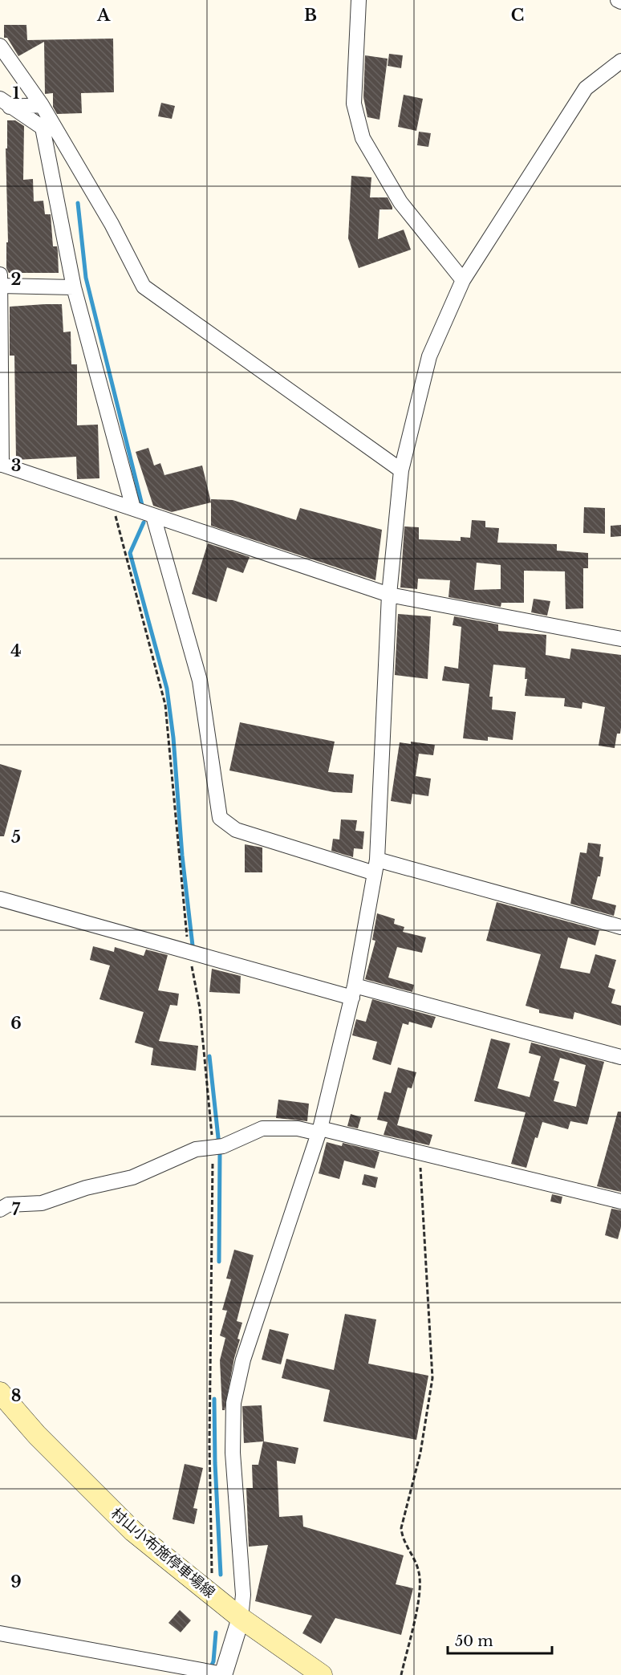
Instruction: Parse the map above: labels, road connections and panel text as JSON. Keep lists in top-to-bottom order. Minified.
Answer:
{"streets":{"main road":["村山小布施停車場線"]},"scale_bar":"50 m","grid":{"columns":["A","B","C"],"rows":["1","2","3","4","5","6","7","8","9"]}}
